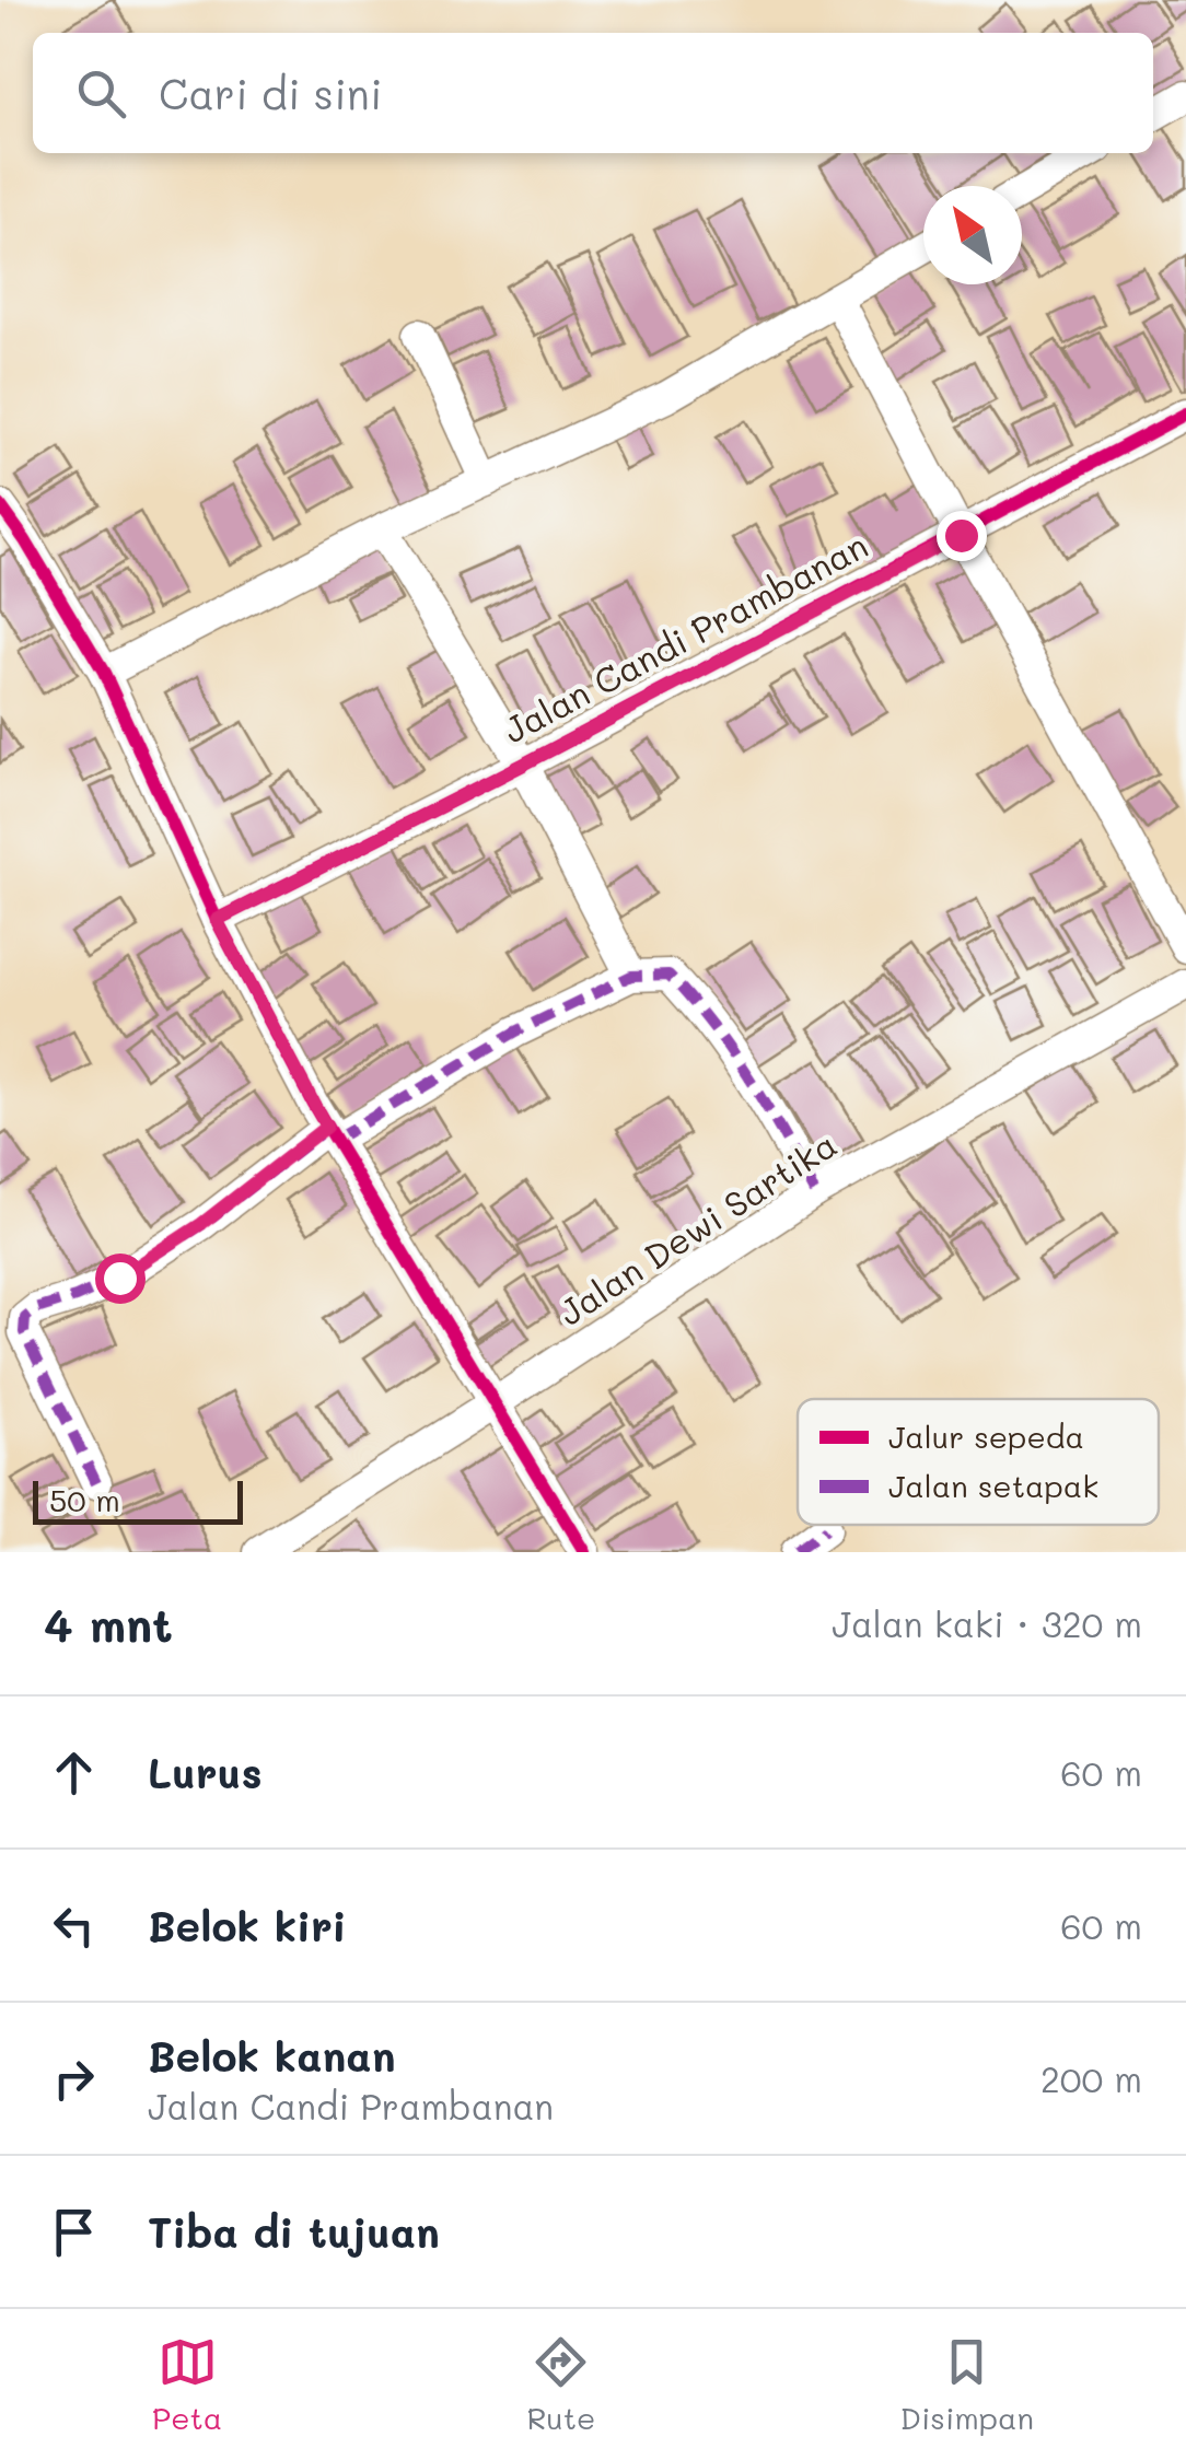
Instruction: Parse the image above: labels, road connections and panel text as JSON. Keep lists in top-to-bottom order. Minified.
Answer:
{"streets":{"street":["Jalan Candi Prambanan","Jalan Dewi Sartika"]},"legend":["Jalur sepeda","Jalan setapak"],"scale_bar":"50 m","north":"top left","page":{"search":"Cari di sini","scale":"50 m","heading":["4 mnt","Jalan kaki · 320 m"],"list":[["Lurus","60 m"],["Belok kiri","60 m"],["Belok kanan","Jalan Candi Prambanan","200 m"],"Tiba di tujuan"],"nav":["Peta","Rute","Disimpan"]}}
